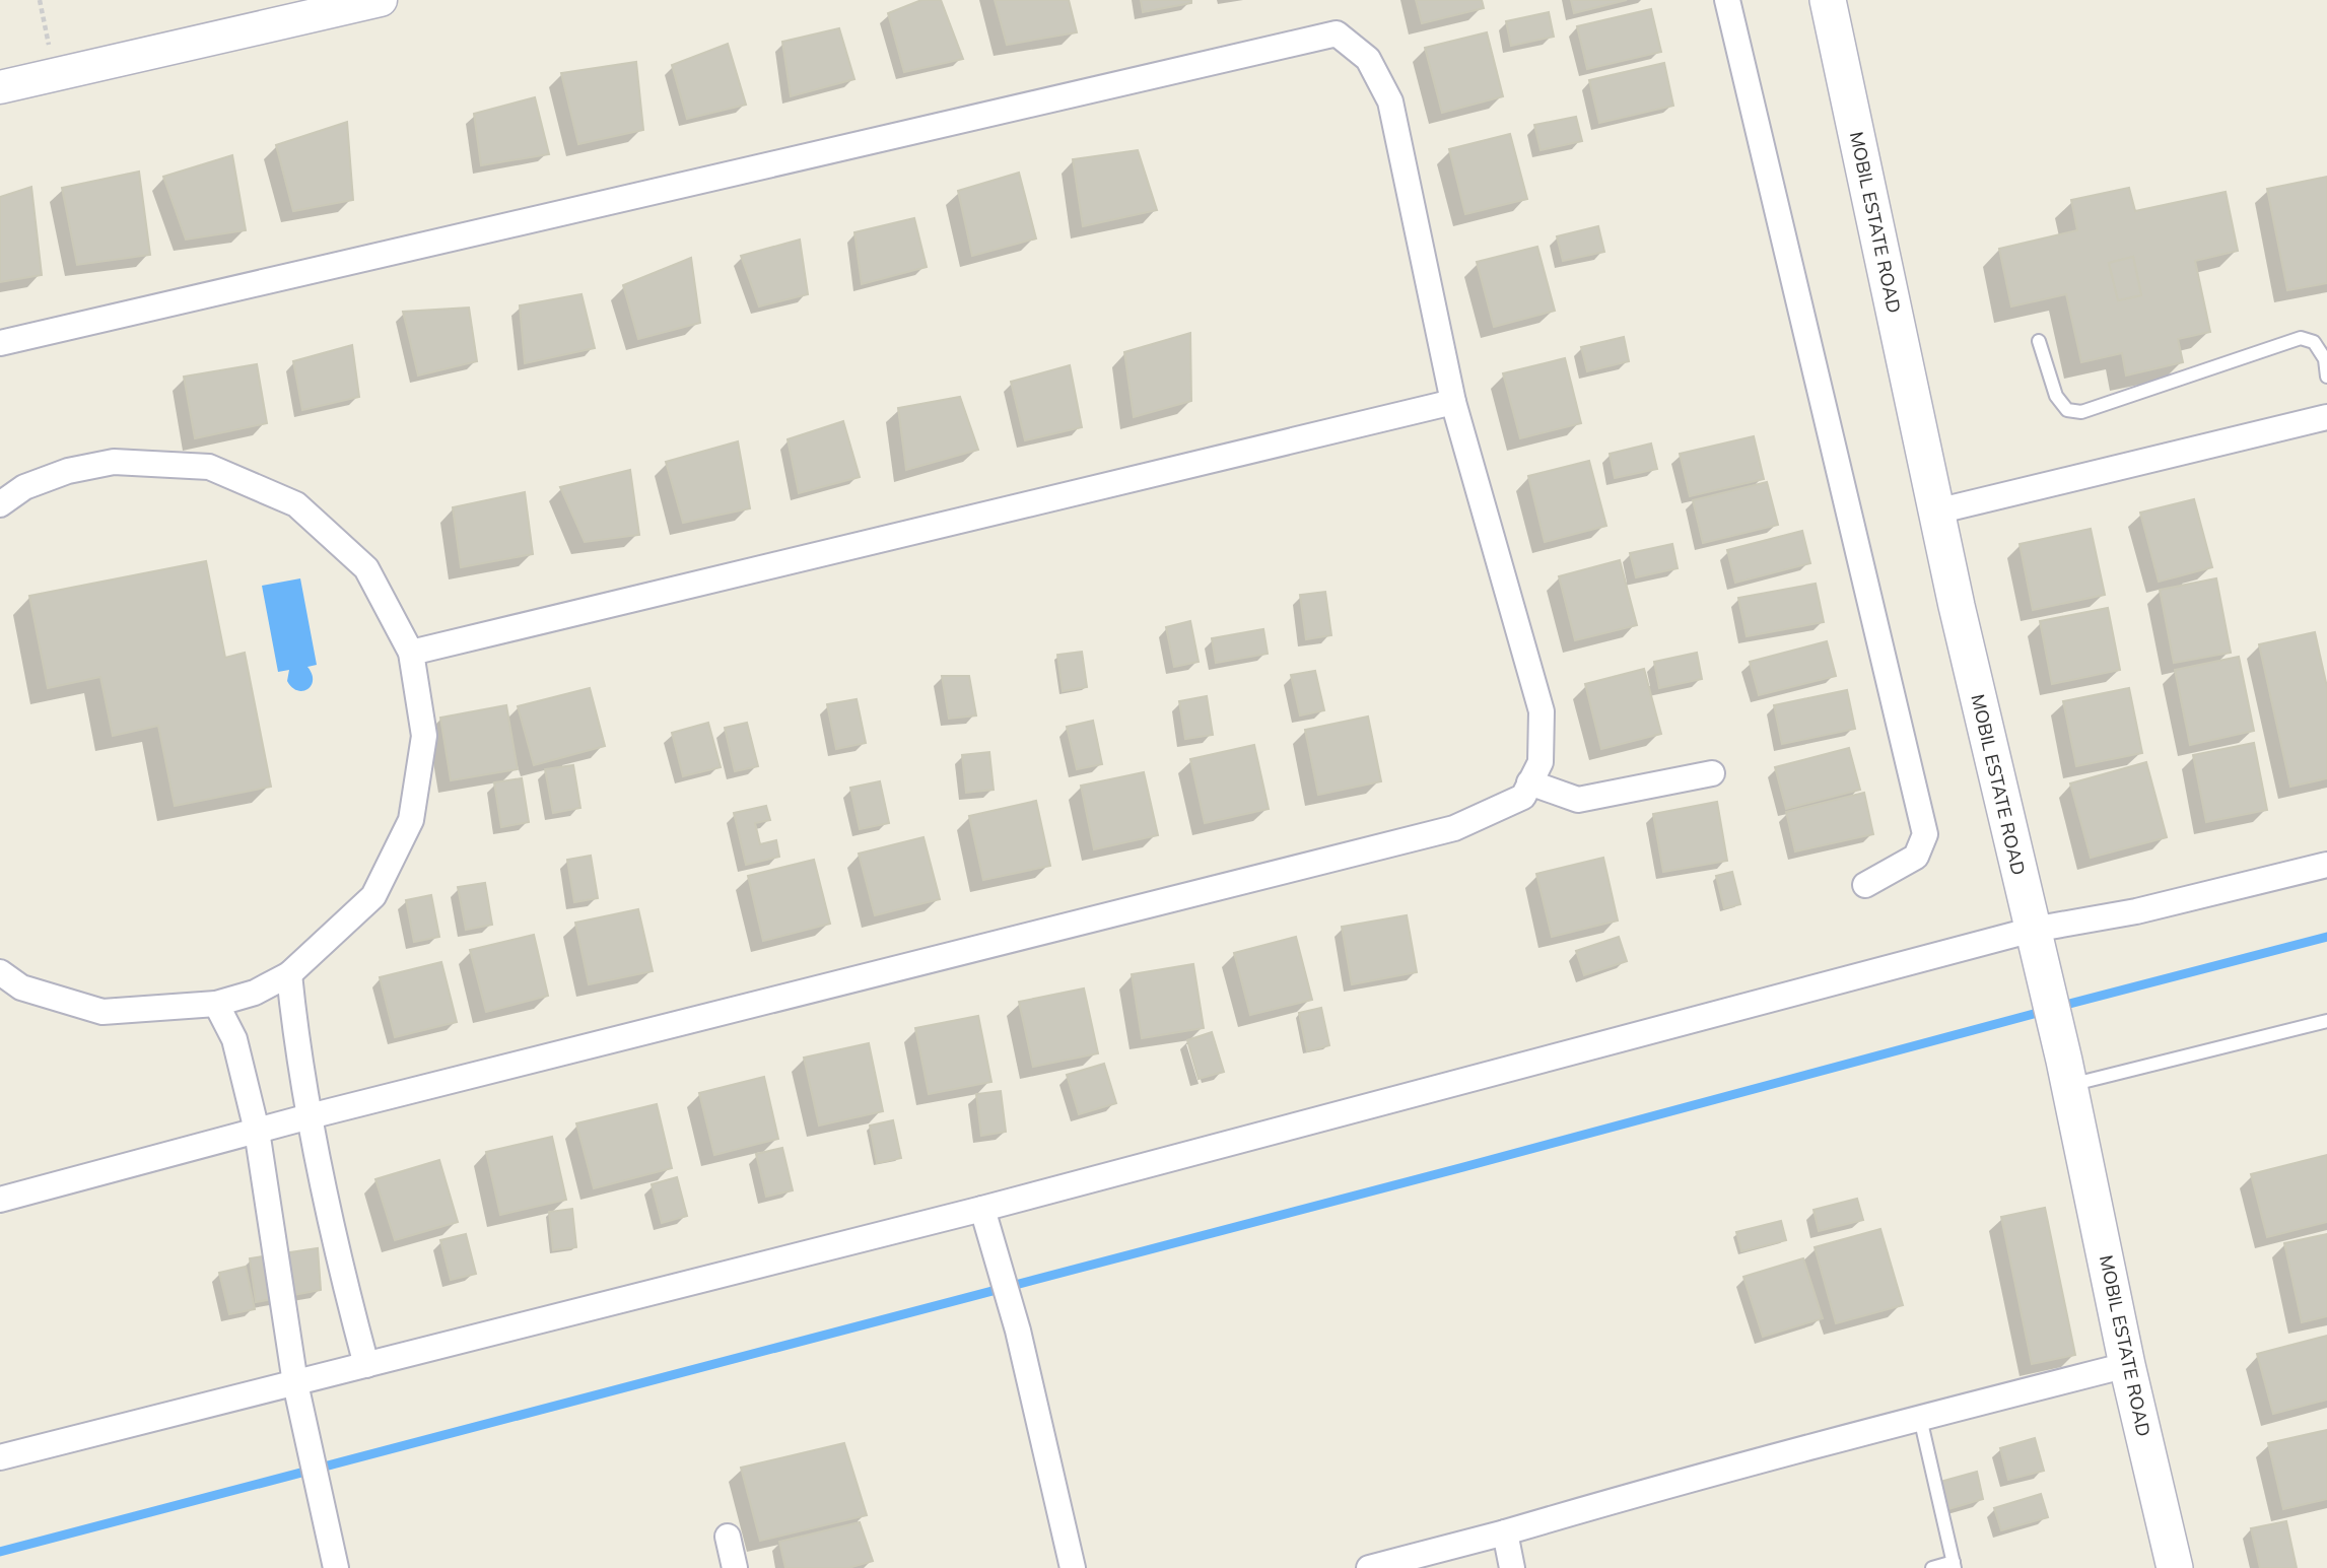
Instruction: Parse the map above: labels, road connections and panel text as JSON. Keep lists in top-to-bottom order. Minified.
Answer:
{"streets":{"main road":["MOBIL ESTATE ROAD"]}}
